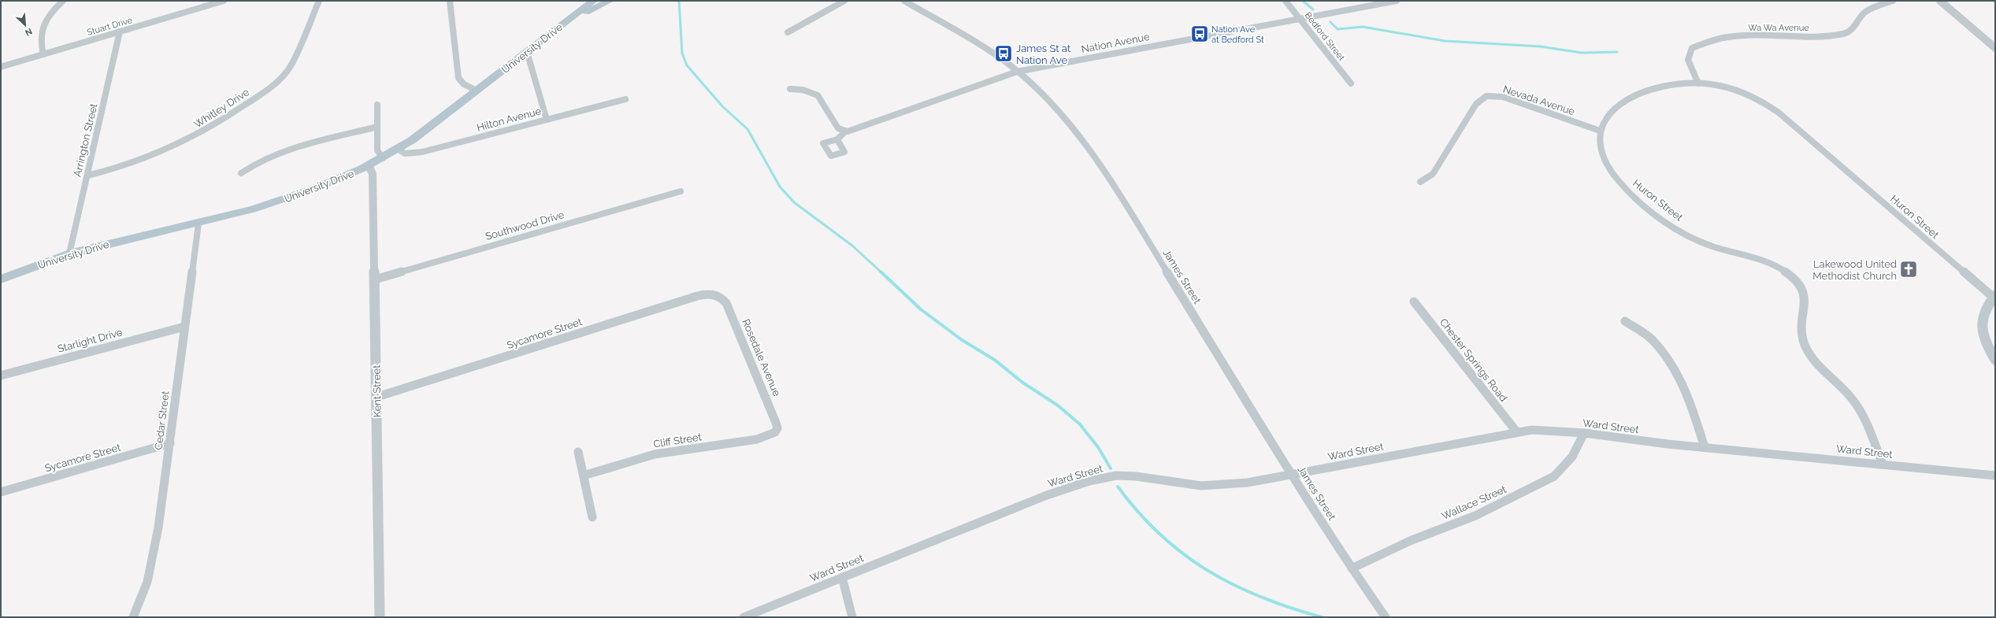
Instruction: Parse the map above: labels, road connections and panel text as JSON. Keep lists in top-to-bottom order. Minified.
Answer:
{"streets":{"main road":["University Drive"],"street":["Stuart Drive","Wa Wa Avenue","Bedford Street","Nation Avenue","Nevada Avenue","Whitley Drive","Hilton Avenue","Arrington Street","Huron Street","Southwood Drive","James Street","Sycamore Street","Starlight Drive","Rosedale Avenue","Chester Springs Road","Kent Street","Cedar Street","Ward Street","Cliff Street","Wallace Street"]},"crossings":[["Stuart Drive","Arrington Street"],["Wa Wa Avenue","Huron Street"],["Bedford Street","Nation Avenue"],["Nation Avenue","James Street"],["University Drive","Hilton Avenue"],["University Drive","Arrington Street"],["University Drive","Kent Street"],["University Drive","Cedar Street"],["Nevada Avenue","Huron Street"],["Whitley Drive","Arrington Street"],["Huron Street","Ward Street"],["Southwood Drive","Kent Street"],["James Street","Ward Street"],["James Street","Wallace Street"],["Sycamore Street","Rosedale Avenue"],["Sycamore Street","Kent Street"],["Sycamore Street","Cedar Street"],["Starlight Drive","Cedar Street"],["Rosedale Avenue","Cliff Street"],["Chester Springs Road","Ward Street"],["Ward Street","Wallace Street"]],"places":{"bus stop":["Nation Ave at Bedford St","James St at Nation Ave"],"church":["Lakewood United Methodist Church"]},"north":"bottom right"}
